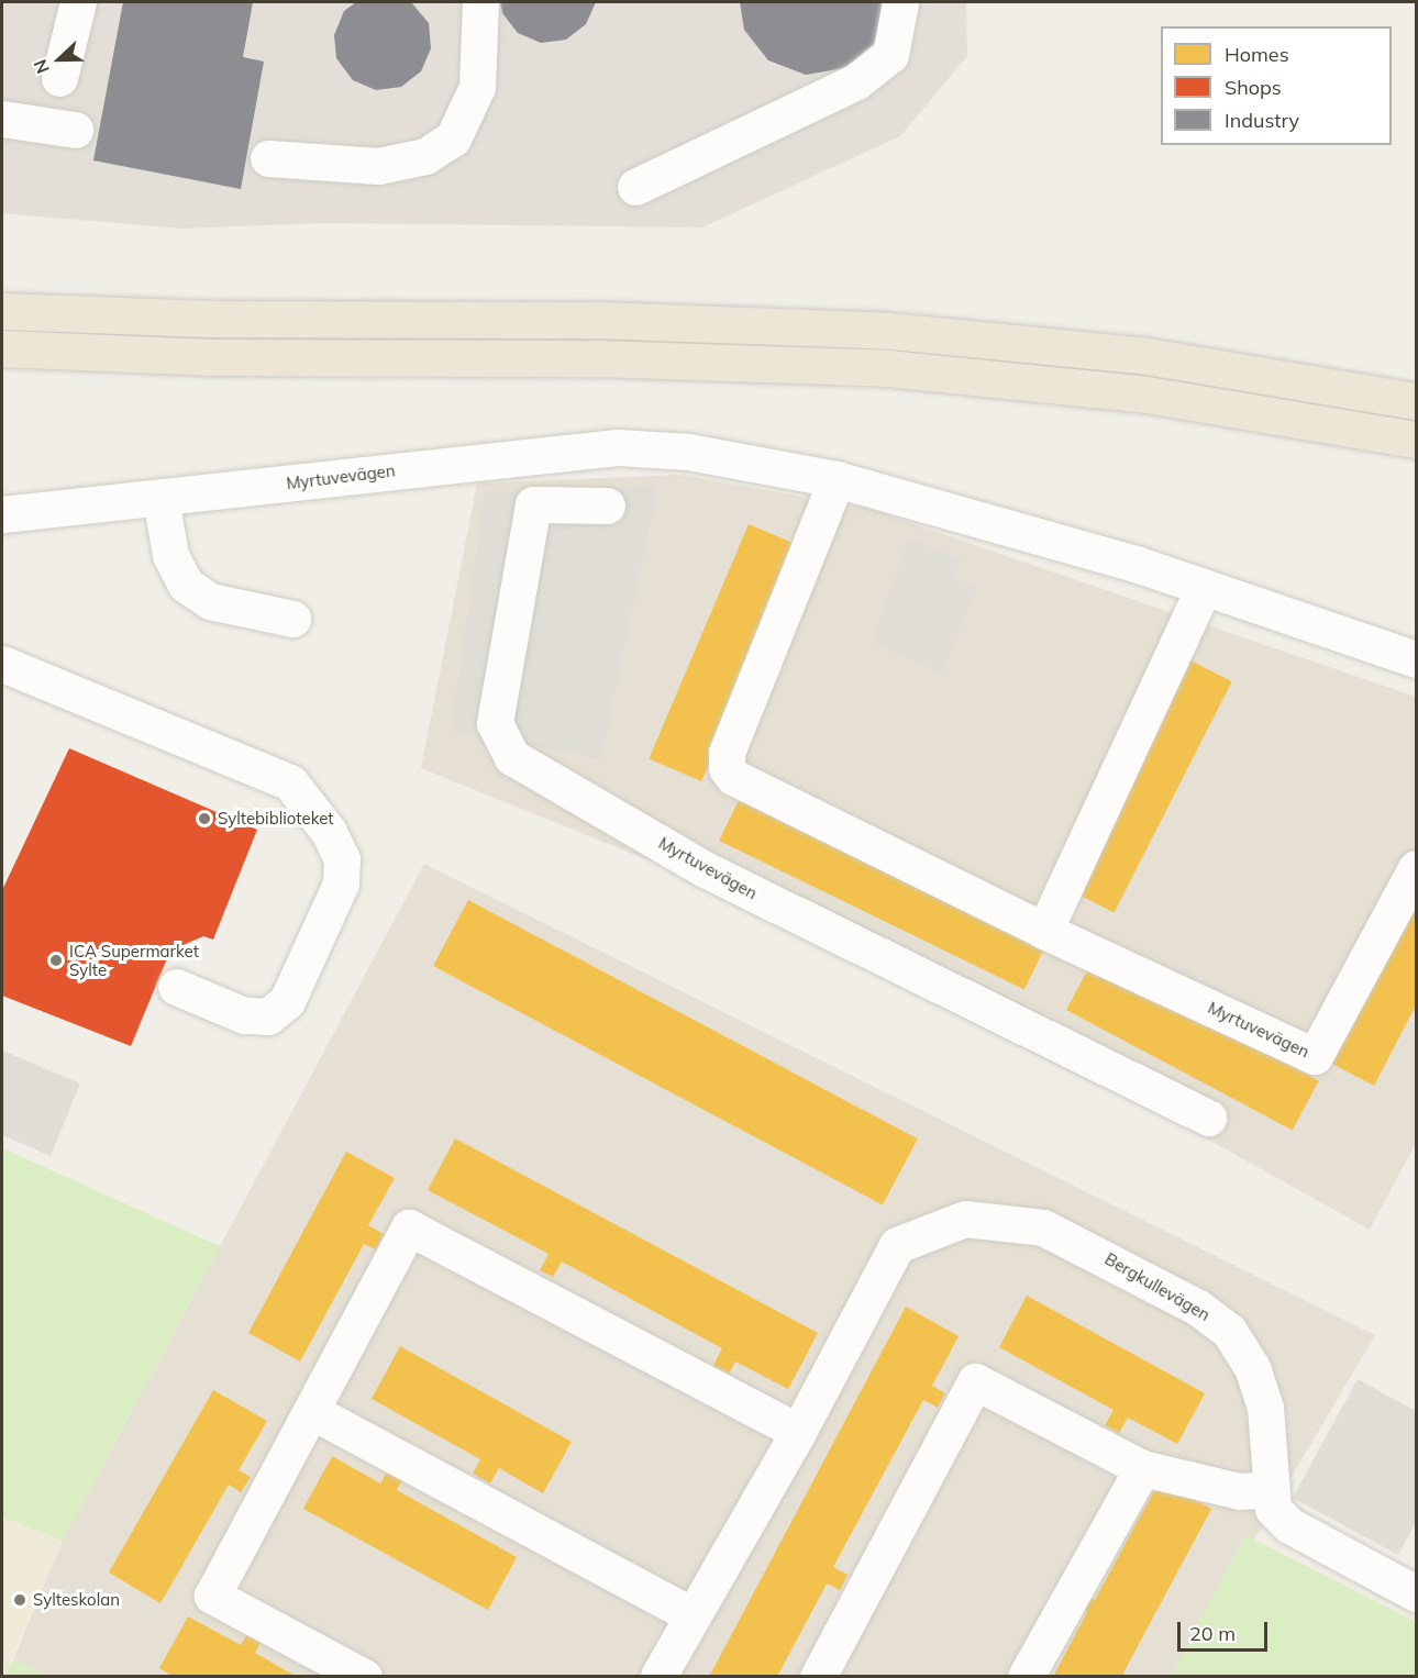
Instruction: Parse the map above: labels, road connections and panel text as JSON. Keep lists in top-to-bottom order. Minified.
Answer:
{"streets":{"street":["Myrtuvevägen","Bergkullevägen"]},"places":["Syltebiblioteket","ICA Supermarket Sylte","Sylteskolan"],"legend":["Homes","Shops","Industry"],"scale_bar":"20 m","north":"left"}
